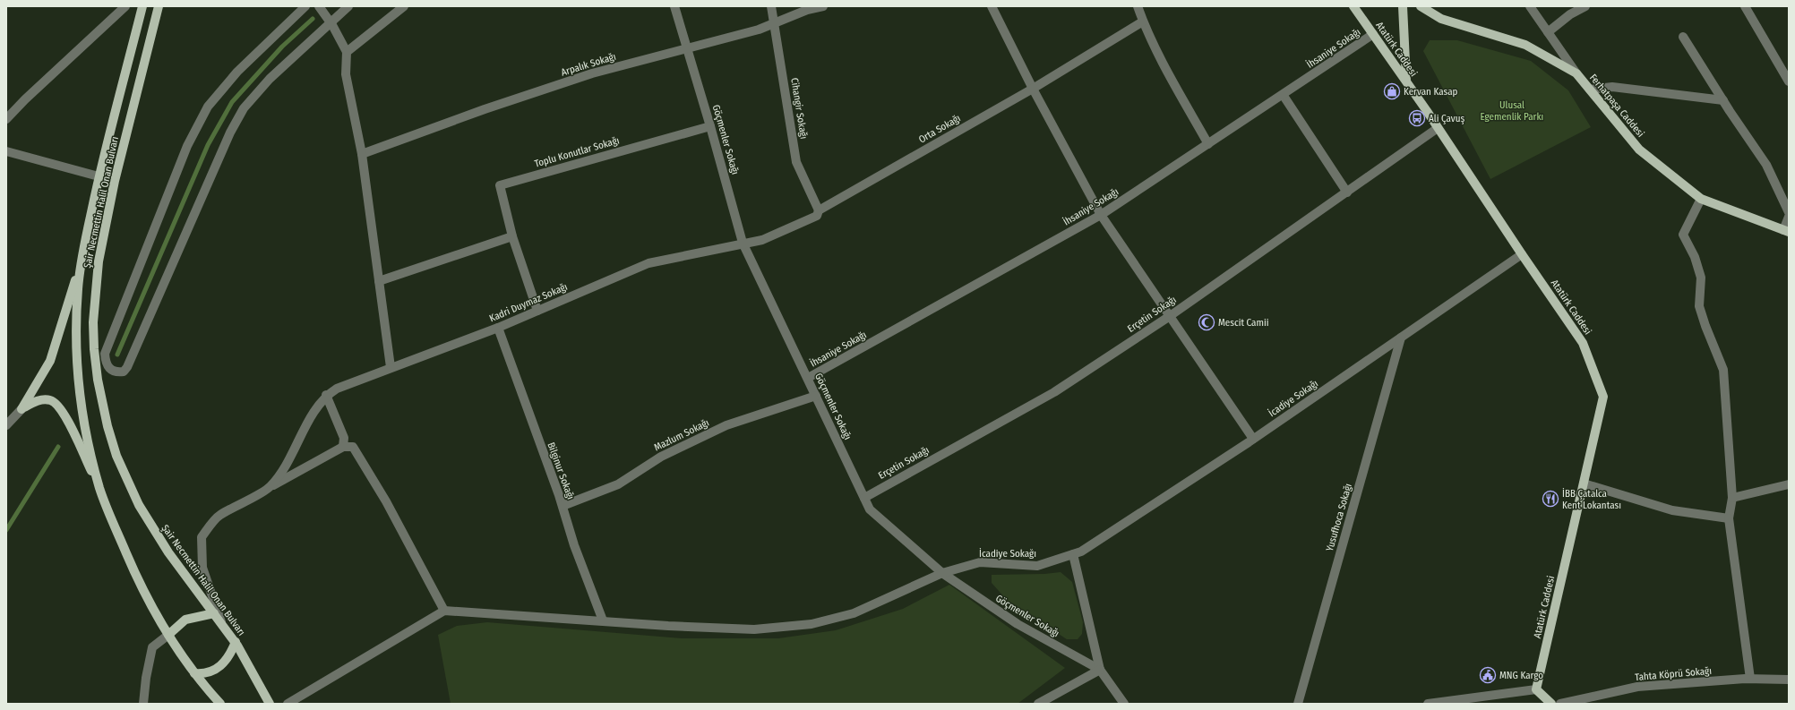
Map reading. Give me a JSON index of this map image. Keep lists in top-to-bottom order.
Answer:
{
  "streets": {
    "main road": ["Atatürk Caddesi", "Ferhatpaşa Caddesi", "Şair Necmettin Halil Onan Bulvarı"],
    "street": [
      "İhsaniye Sokağı",
      "Arpalık Sokağı",
      "Cihangir Sokağı",
      "Orta Sokağı",
      "Göçmenler Sokağı",
      "Toplu Konutlar Sokağı",
      "Kadri Duymaz Sokağı",
      "Erçetin Sokağı",
      "İcadiye Sokağı",
      "Mazlum Sokağı",
      "Bilginur Sokağı",
      "Yusufhoca Sokağı",
      "Tahta Köprü Sokağı"
    ]
  },
  "crossings": [
    ["İhsaniye Sokağı", "Atatürk Caddesi"],
    ["İhsaniye Sokağı", "Göçmenler Sokağı"],
    ["Atatürk Caddesi", "Erçetin Sokağı"],
    ["Atatürk Caddesi", "İcadiye Sokağı"],
    ["Arpalık Sokağı", "Cihangir Sokağı"],
    ["Arpalık Sokağı", "Göçmenler Sokağı"],
    ["Cihangir Sokağı", "Orta Sokağı"],
    ["Orta Sokağı", "Göçmenler Sokağı"],
    ["Orta Sokağı", "Kadri Duymaz Sokağı"],
    ["Göçmenler Sokağı", "Toplu Konutlar Sokağı"],
    ["Göçmenler Sokağı", "Kadri Duymaz Sokağı"],
    ["Göçmenler Sokağı", "Erçetin Sokağı"],
    ["Göçmenler Sokağı", "İcadiye Sokağı"],
    ["Göçmenler Sokağı", "Mazlum Sokağı"],
    ["Toplu Konutlar Sokağı", "Kadri Duymaz Sokağı"],
    ["Şair Necmettin Halil Onan Bulvarı", "Kadri Duymaz Sokağı"],
    ["Kadri Duymaz Sokağı", "Bilginur Sokağı"],
    ["İcadiye Sokağı", "Bilginur Sokağı"],
    ["İcadiye Sokağı", "Yusufhoca Sokağı"],
    ["Mazlum Sokağı", "Bilginur Sokağı"]
  ],
  "parks": ["Ulusal Egemenlik Parkı"],
  "places": {
    "shop": ["Kervan Kasap"],
    "bus stop": ["Ali Çavuş"],
    "mosque": ["Mescit Camii"],
    "restaurant": ["İBB Çatalca Kent Lokantası"],
    "public building": ["MNG Kargo"]
  }
}
